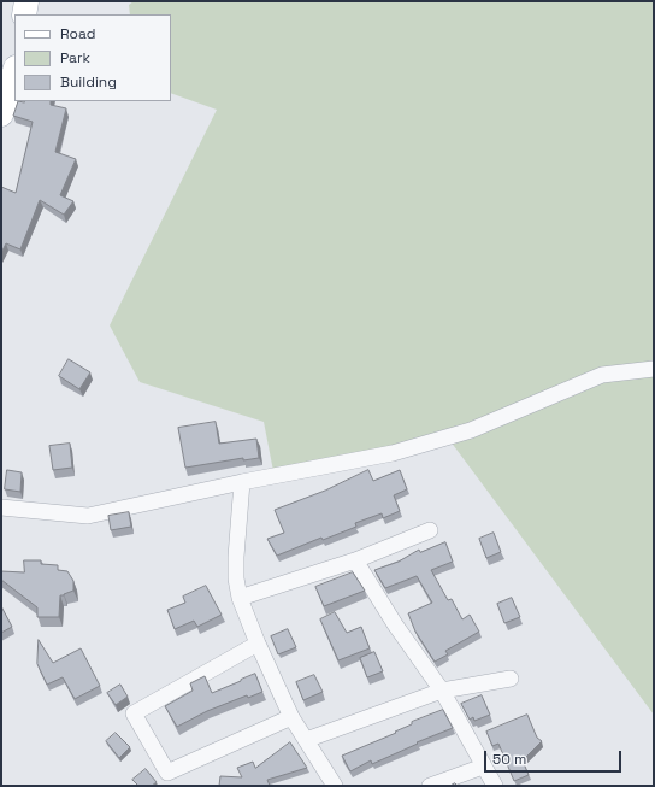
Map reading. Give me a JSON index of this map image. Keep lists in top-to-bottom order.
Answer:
{
  "legend": ["Road", "Park", "Building"],
  "scale_bar": "50 m"
}
